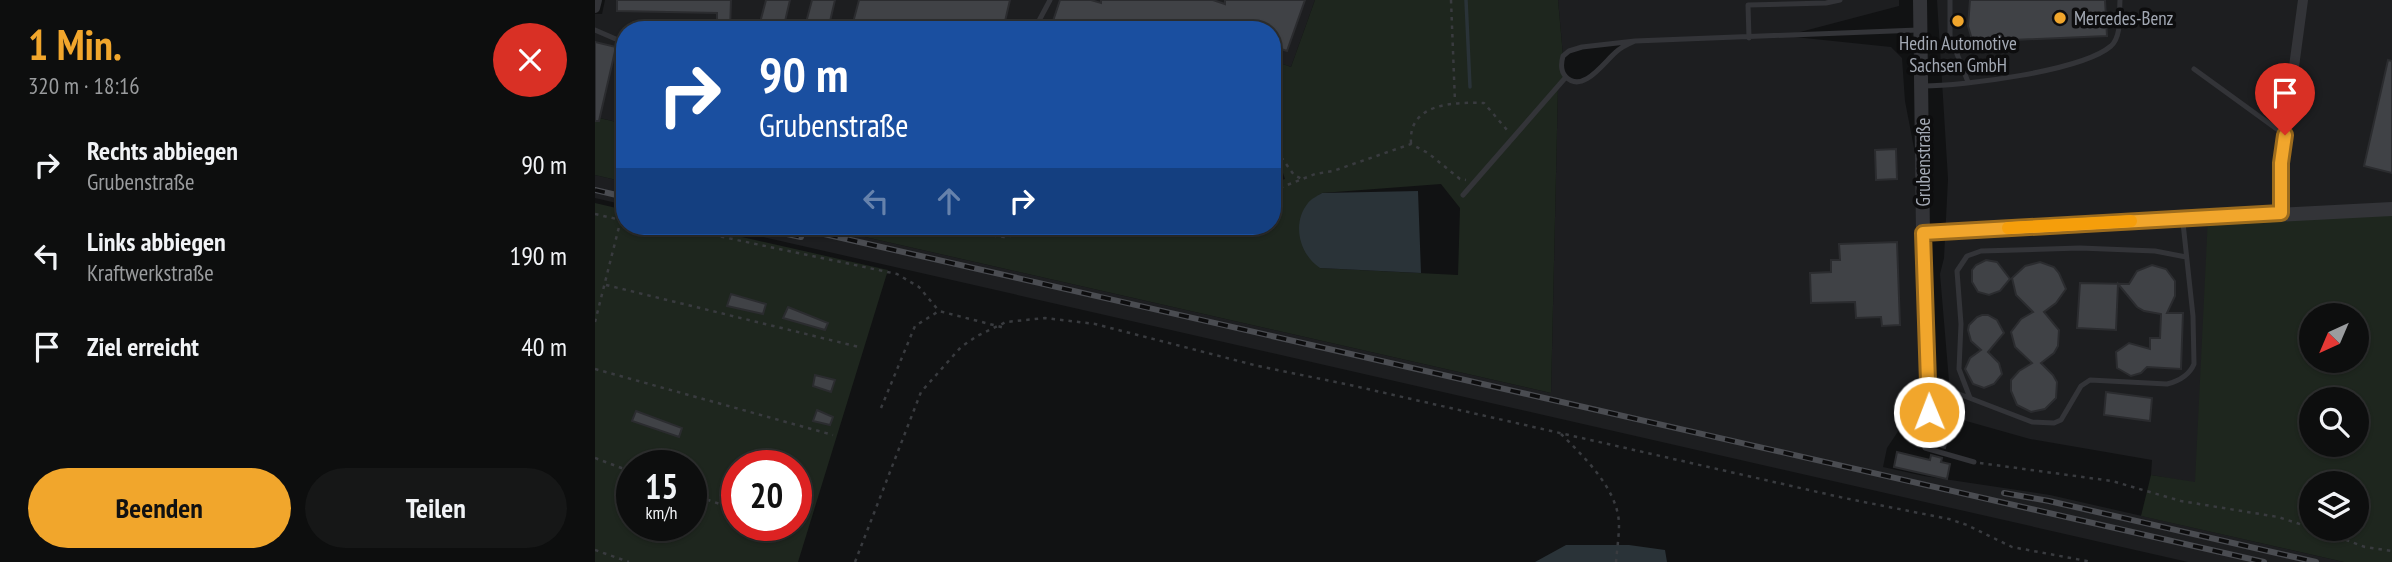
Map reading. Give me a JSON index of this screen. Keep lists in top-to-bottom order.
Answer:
{
  "streets": {
    "street": ["Grubenstraße"]
  },
  "places": ["Mercedes-Benz", "Hedin Automotive Sachsen GmbH"],
  "north": "bottom left",
  "page": {
    "heading": ["1 Min.", "320 m · 18:16"],
    "turn": ["90 m", "Grubenstraße"],
    "list": [
      {
        "name": "Rechts abbiegen",
        "note": "Grubenstraße",
        "value": "90 m"
      },
      {
        "name": "Links abbiegen",
        "note": "Kraftwerkstraße",
        "value": "190 m"
      },
      {
        "name": "Ziel erreicht",
        "value": "40 m"
      }
    ],
    "speed": "15 km/h",
    "limit": "20",
    "buttons": ["Beenden", "Teilen"]
  }
}
